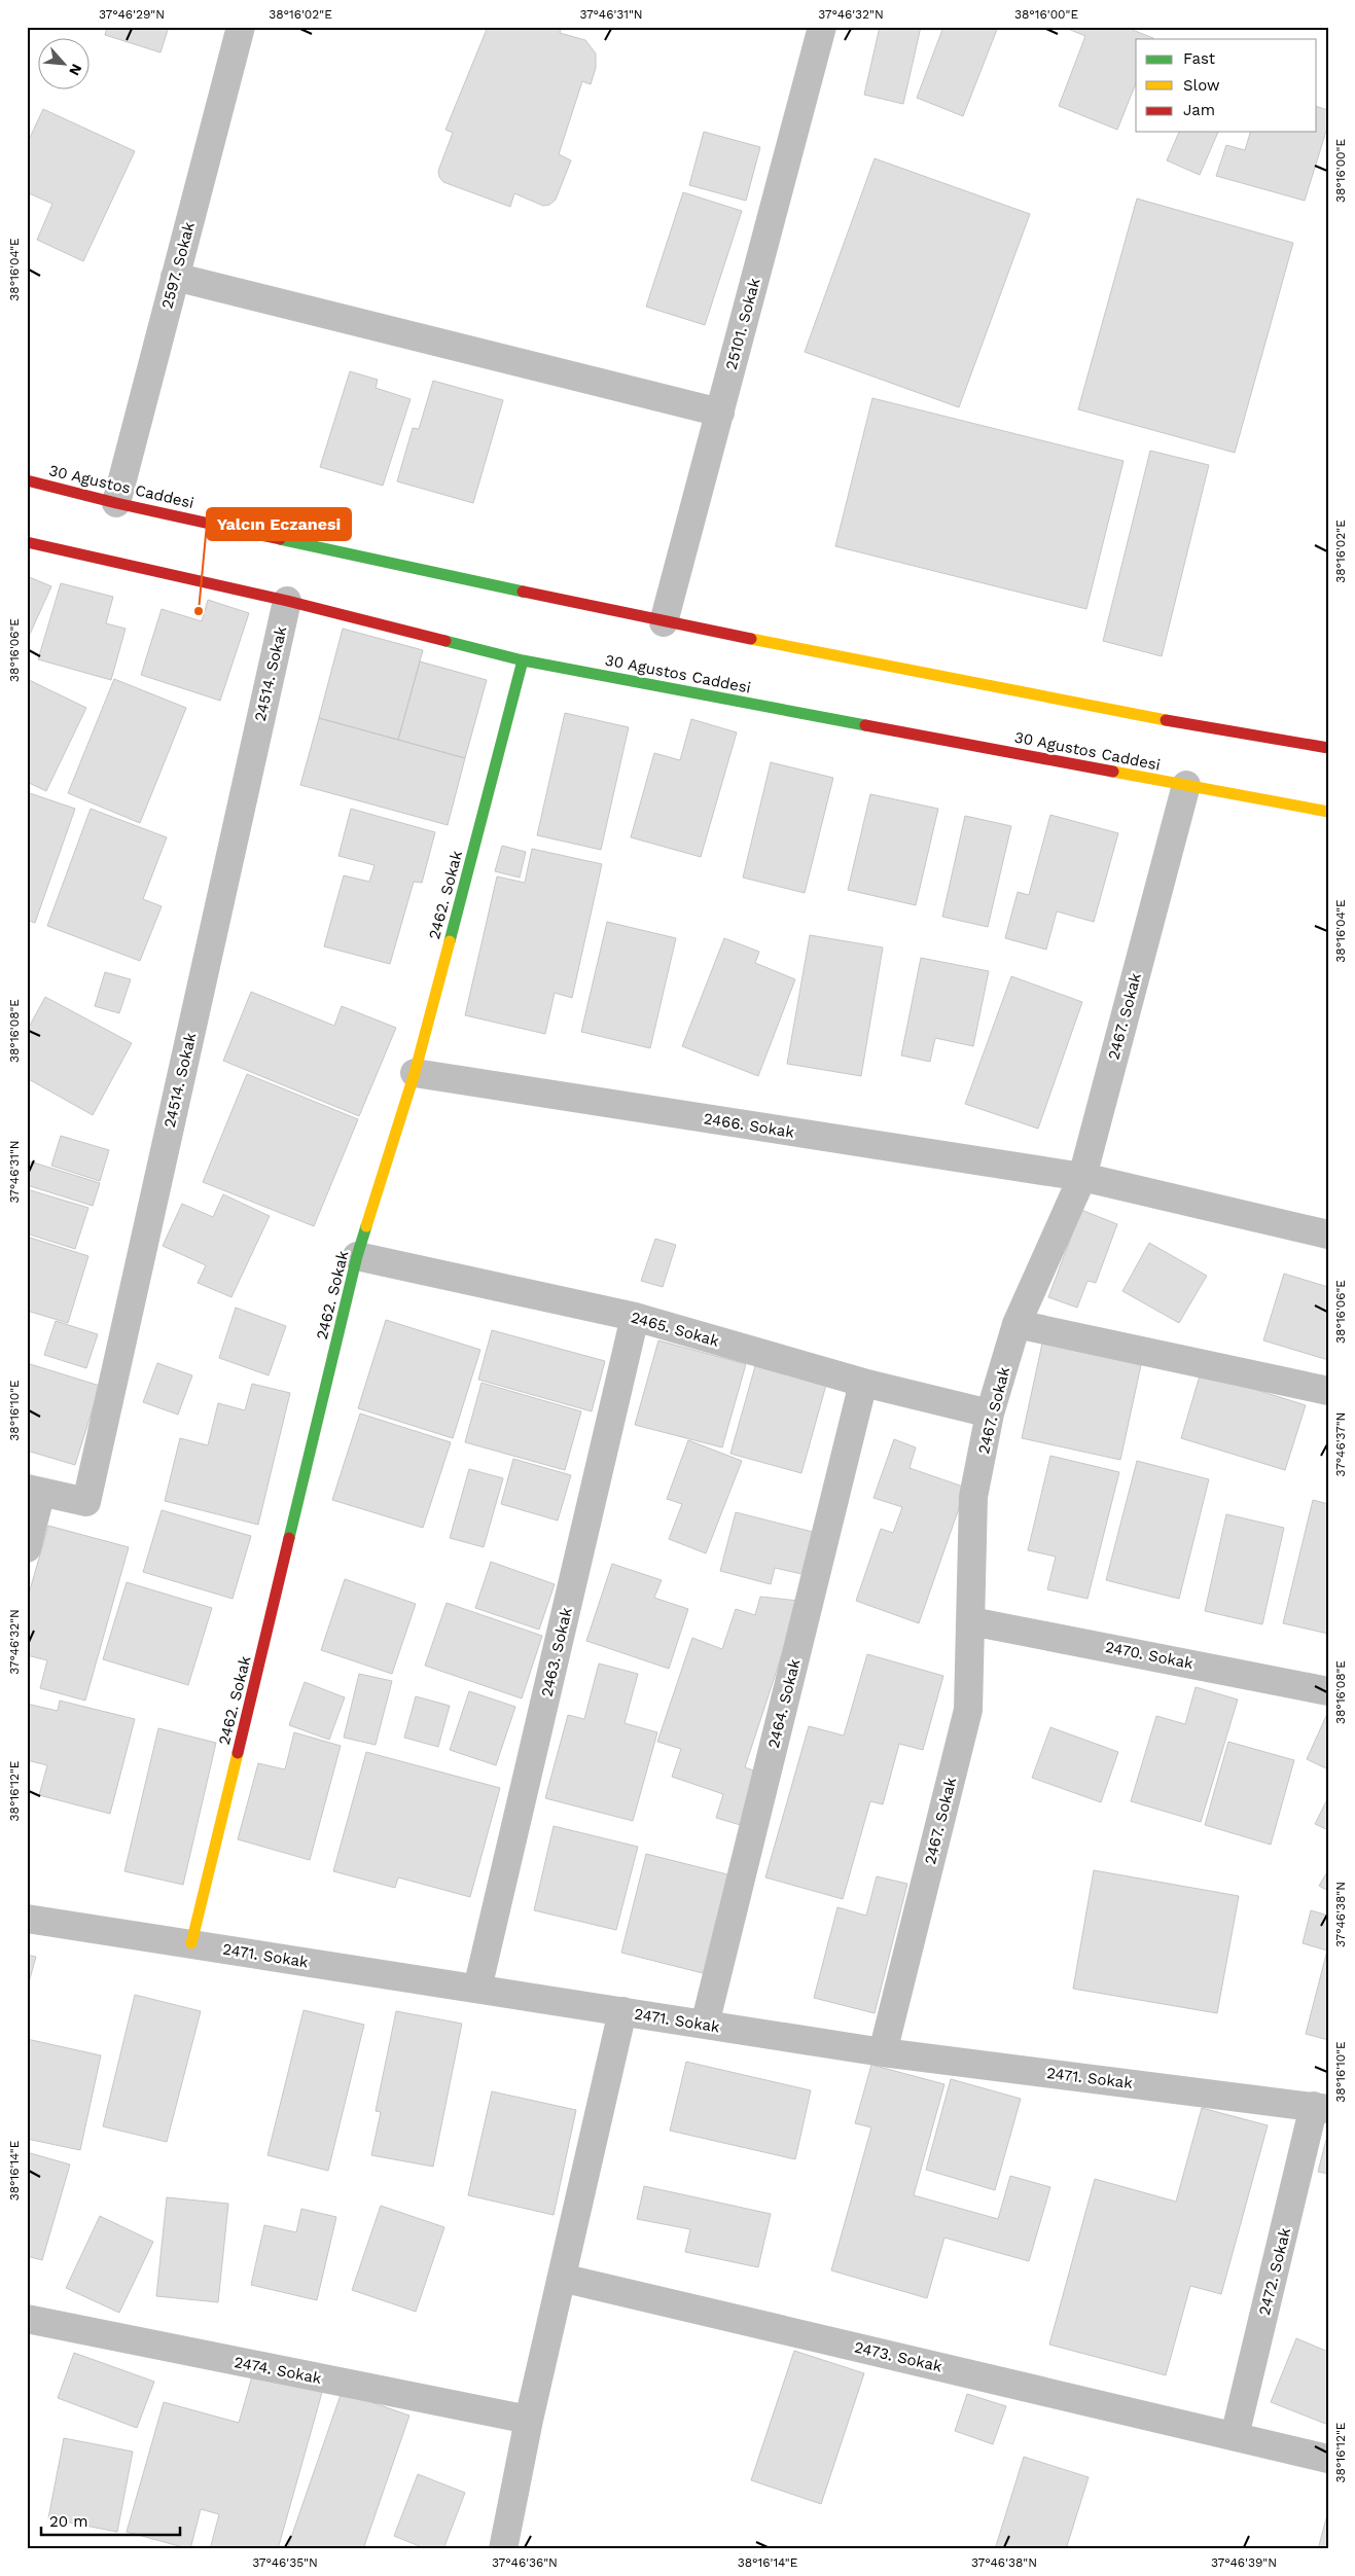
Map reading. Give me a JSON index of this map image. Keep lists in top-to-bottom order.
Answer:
{
  "streets": {
    "main road": ["30 Agustos Caddesi", "2462. Sokak"],
    "street": [
      "2597. Sokak",
      "25101. Sokak",
      "24514. Sokak",
      "2467. Sokak",
      "2466. Sokak",
      "2465. Sokak",
      "2463. Sokak",
      "2470. Sokak",
      "2464. Sokak",
      "2471. Sokak",
      "2472. Sokak",
      "2473. Sokak",
      "2474. Sokak"
    ]
  },
  "crossings": [
    ["2597. Sokak", "30 Agustos Caddesi"],
    ["25101. Sokak", "30 Agustos Caddesi"],
    ["30 Agustos Caddesi", "24514. Sokak"],
    ["30 Agustos Caddesi", "2462. Sokak"],
    ["30 Agustos Caddesi", "2467. Sokak"],
    ["2462. Sokak", "2466. Sokak"],
    ["2462. Sokak", "2465. Sokak"],
    ["2462. Sokak", "2471. Sokak"],
    ["2467. Sokak", "2466. Sokak"],
    ["2467. Sokak", "2465. Sokak"],
    ["2467. Sokak", "2470. Sokak"],
    ["2467. Sokak", "2471. Sokak"],
    ["2465. Sokak", "2463. Sokak"],
    ["2465. Sokak", "2464. Sokak"],
    ["2463. Sokak", "2471. Sokak"],
    ["2464. Sokak", "2471. Sokak"],
    ["2471. Sokak", "2472. Sokak"],
    ["2472. Sokak", "2473. Sokak"]
  ],
  "places": ["Yalcın Eczanesi"],
  "legend": ["Fast", "Slow", "Jam"],
  "scale_bar": "20 m",
  "north": "bottom right",
  "coordinates": [
    "37°46'29\"N",
    "38°16'02\"E",
    "37°46'31\"N",
    "37°46'32\"N",
    "38°16'00\"E",
    "38°16'04\"E",
    "38°16'06\"E",
    "38°16'08\"E",
    "38°16'10\"E",
    "37°46'37\"N",
    "38°16'12\"E",
    "37°46'38\"N",
    "38°16'14\"E",
    "37°46'35\"N",
    "37°46'36\"N",
    "37°46'39\"N"
  ]
}
